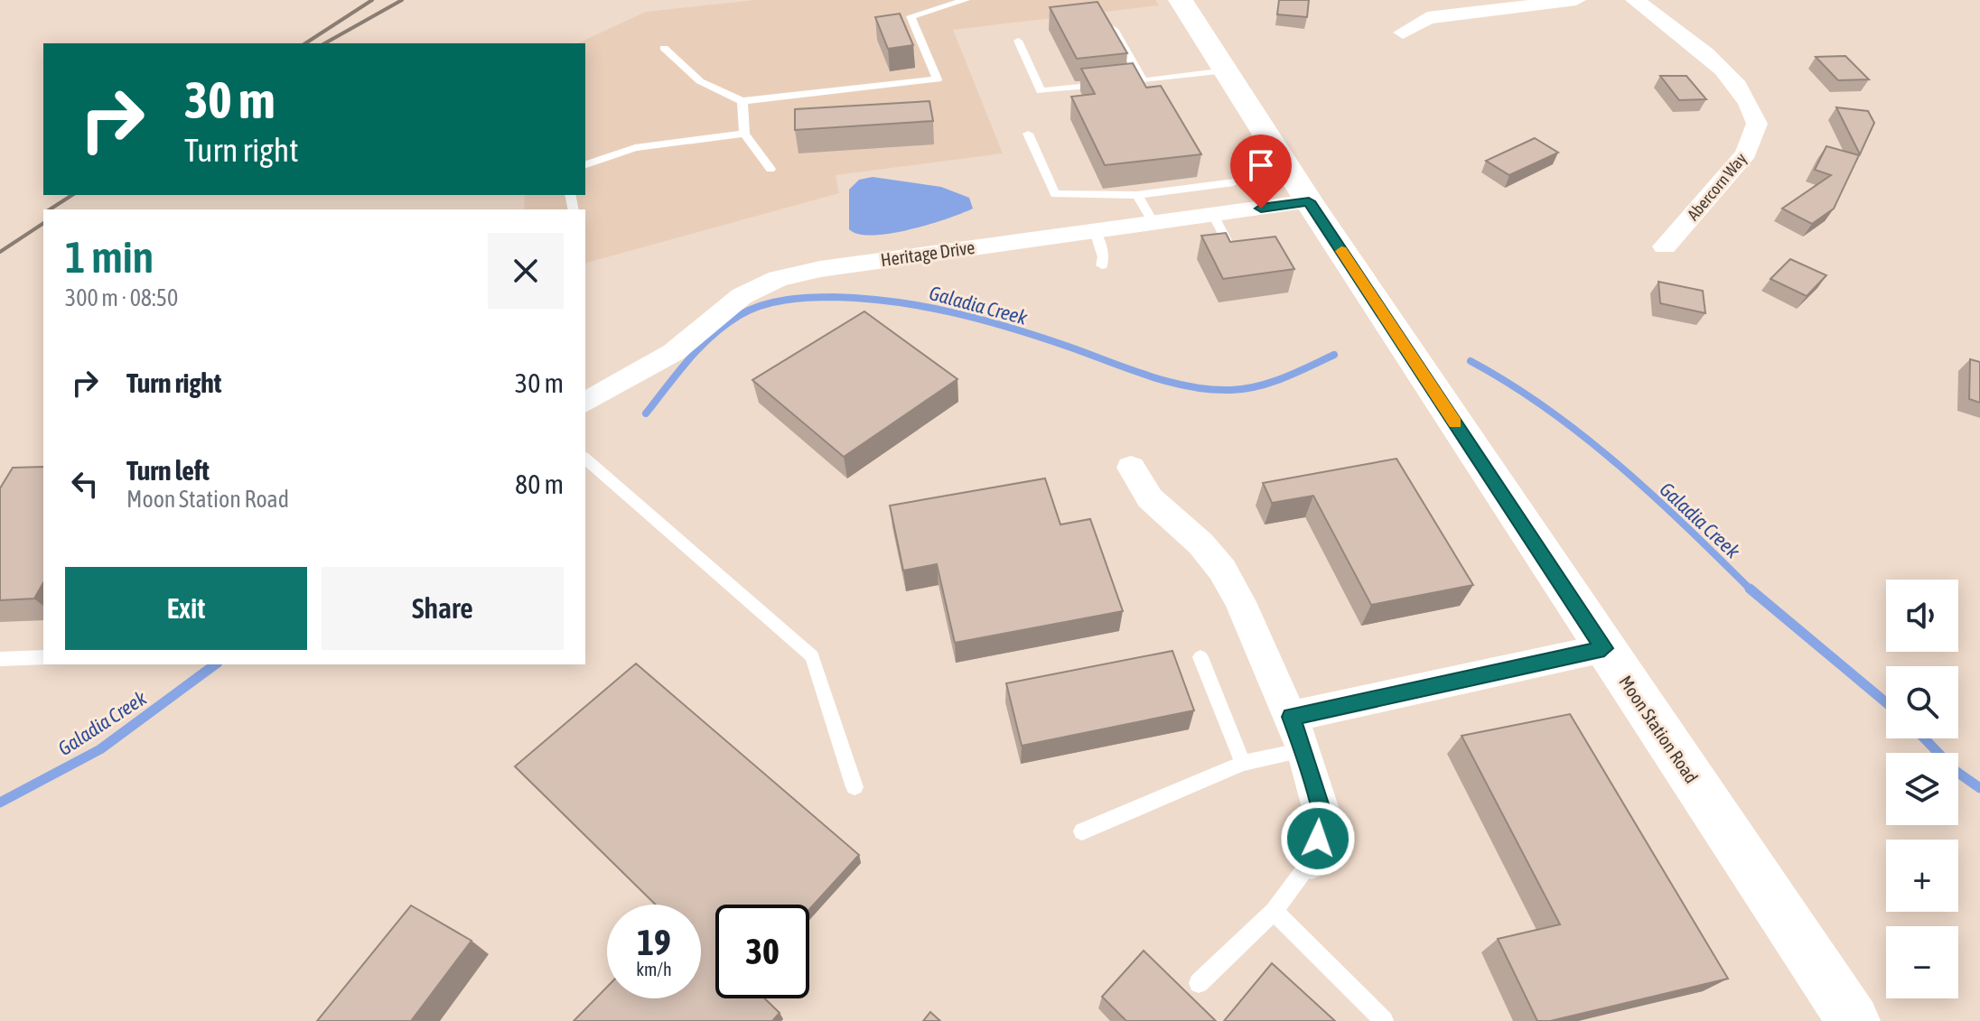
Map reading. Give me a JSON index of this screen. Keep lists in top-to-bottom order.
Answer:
{
  "streets": {
    "street": ["Abercorn Way", "Heritage Drive", "Moon Station Road"]
  },
  "crossings": [
    ["Heritage Drive", "Moon Station Road"]
  ],
  "water": ["Galadia Creek"],
  "page": {
    "turn": ["30 m", "Turn right"],
    "heading": ["1 min", "300 m · 08:50"],
    "list": [
      {
        "name": "Turn right",
        "value": "30 m"
      },
      {
        "name": "Turn left",
        "note": "Moon Station Road",
        "value": "80 m"
      }
    ],
    "buttons": ["Exit", "Share"],
    "map_buttons": ["+", "−"],
    "speed": "19 km/h",
    "limit": "30"
  }
}
